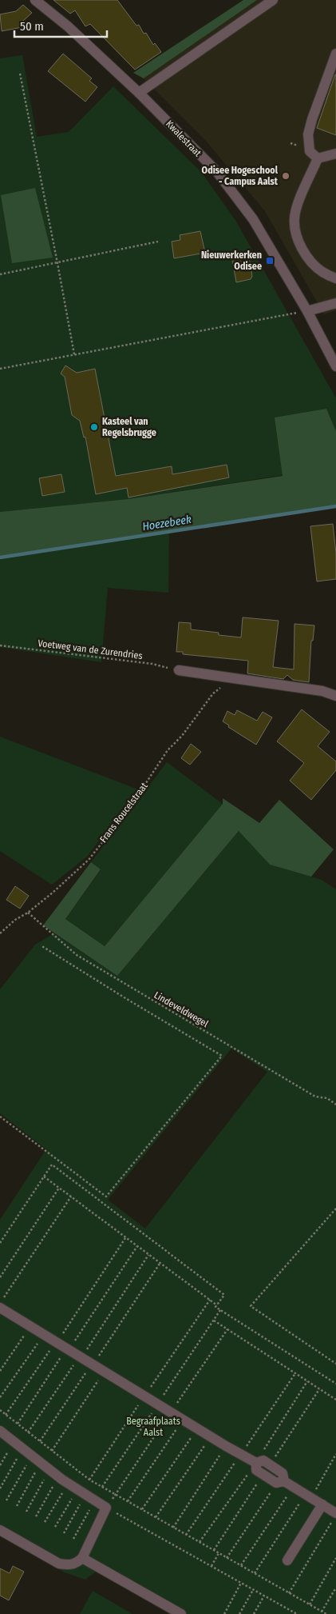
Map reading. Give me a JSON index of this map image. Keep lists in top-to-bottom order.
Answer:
{
  "streets": {
    "street": ["Kwalestraat"],
    "path": ["Voetweg van de Zurendries", "Frans Roucelstraat", "Lindeveldwegel"]
  },
  "crossings": [
    ["Frans Roucelstraat", "Lindeveldwegel"]
  ],
  "water": ["Hoezebeek"],
  "parks": ["Begraafplaats Aalst"],
  "places": {
    "other": ["Odisee Hogeschool - Campus Aalst", "Kasteel van Regelsbrugge"],
    "transit": ["Nieuwerkerken Odisee"]
  },
  "scale_bar": "50 m"
}
